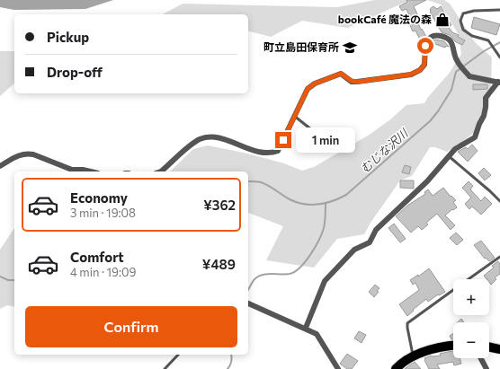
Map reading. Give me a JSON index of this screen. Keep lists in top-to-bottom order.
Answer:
{
  "water": ["むじな沢川"],
  "places": {
    "shop": ["bookCafé 魔法の森"],
    "school or university": ["町立島田保育所"]
  },
  "page": {
    "banner": ["Pickup", "Drop-off"],
    "bubble": "1 min",
    "list": [
      {
        "name": "Economy",
        "note": "3 min · 19:08",
        "value": "¥362"
      },
      {
        "name": "Comfort",
        "note": "4 min · 19:09",
        "value": "¥489"
      }
    ],
    "map_buttons": ["+", "−"],
    "buttons": "Confirm"
  }
}
